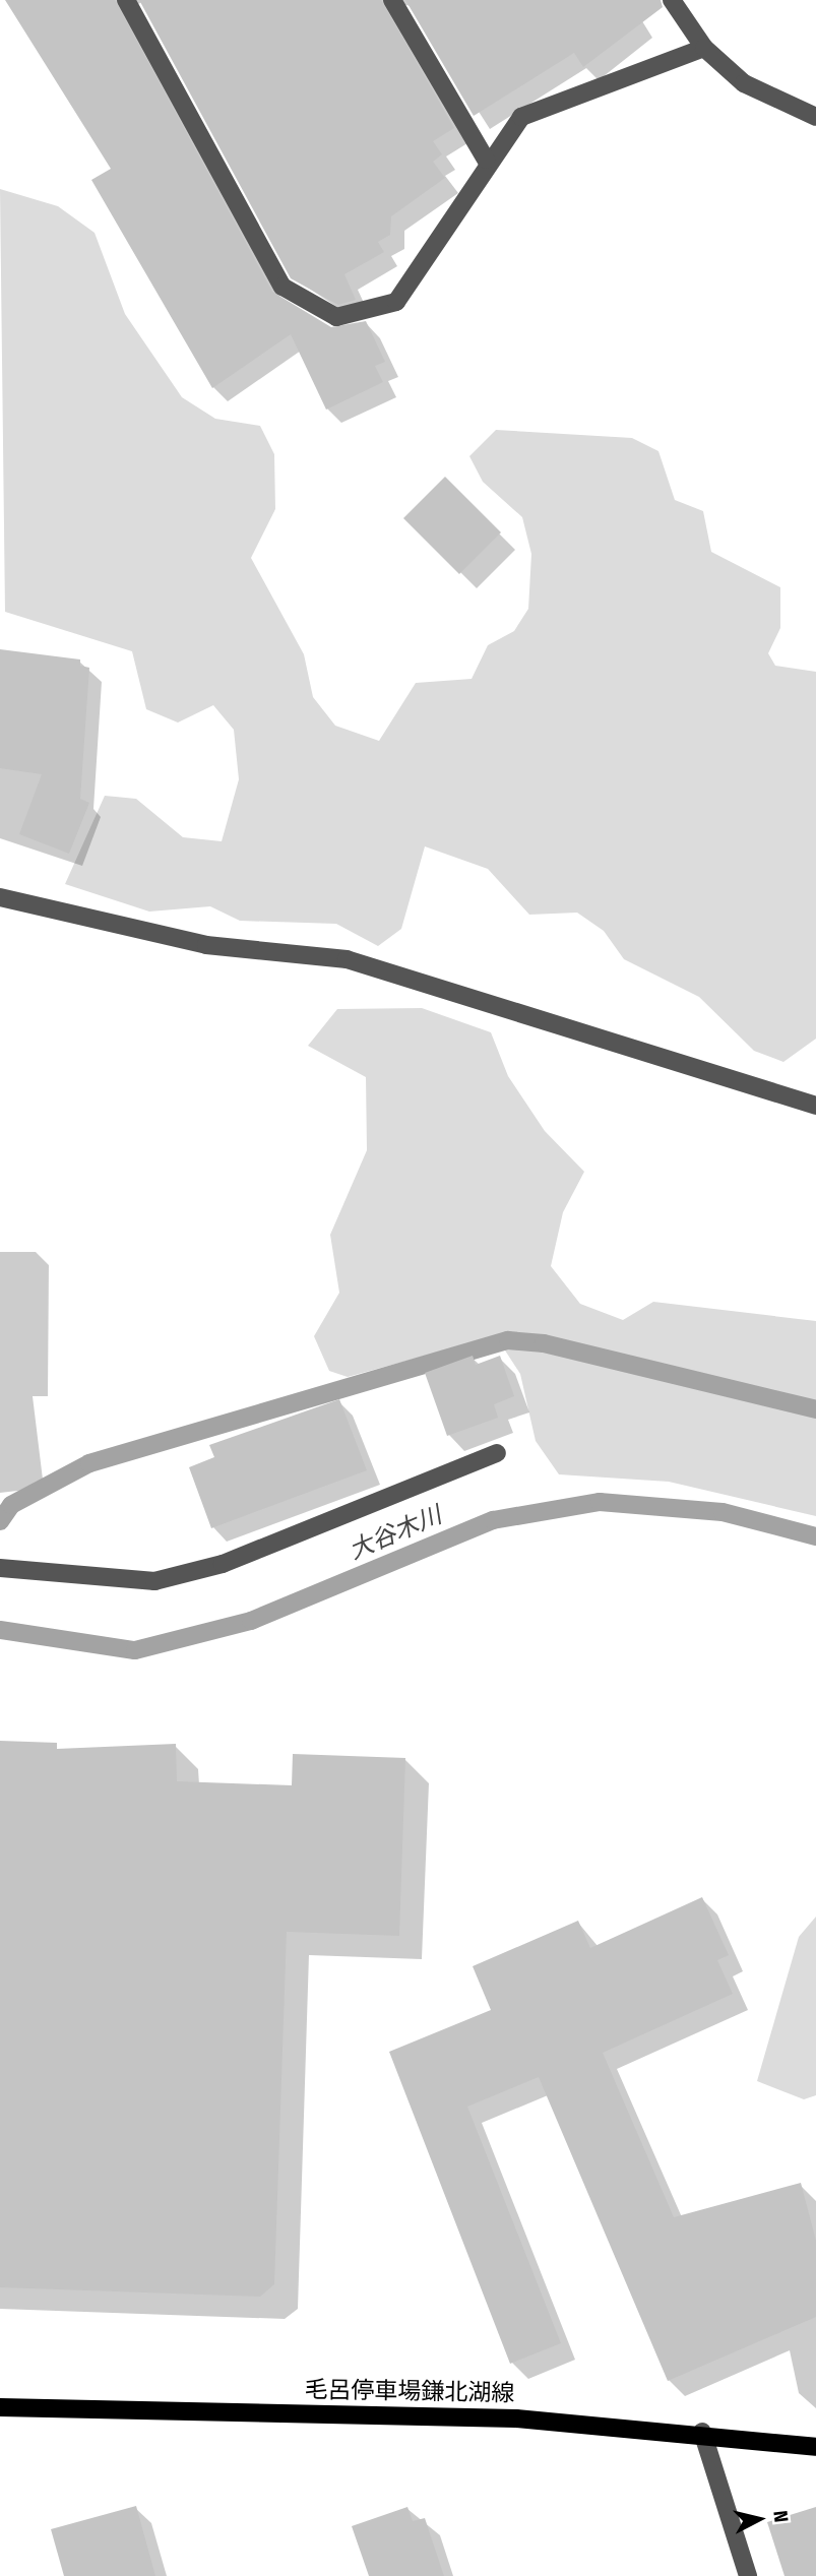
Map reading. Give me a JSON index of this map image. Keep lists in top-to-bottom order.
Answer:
{
  "streets": {
    "main road": ["毛呂停車場鎌北湖線"]
  },
  "water": ["大谷木川"],
  "north": "right"
}
